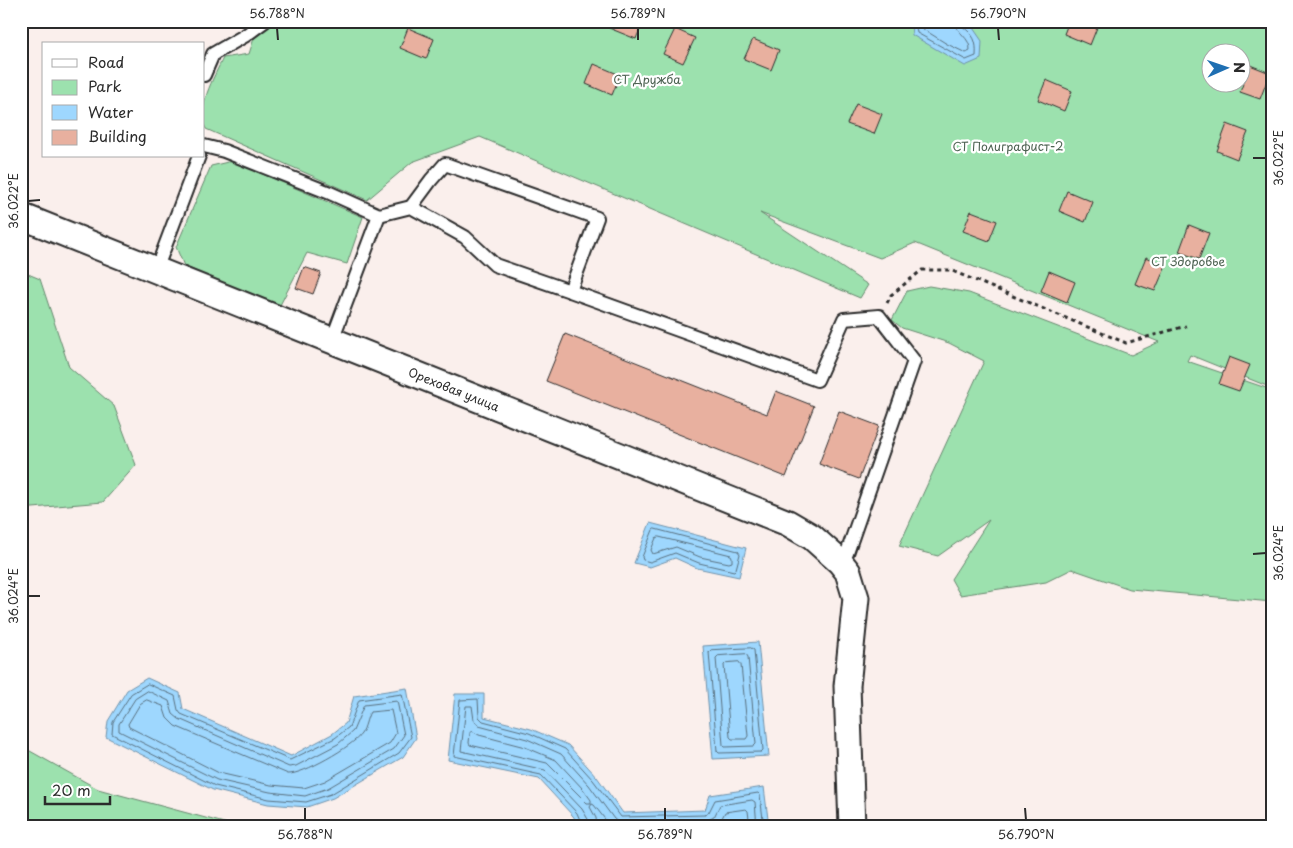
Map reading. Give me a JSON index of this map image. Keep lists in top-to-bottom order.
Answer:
{
  "streets": {
    "street": ["Ореховая улица"]
  },
  "parks": ["СТ Дружба", "СТ Полиграфист-2", "СТ Здоровье"],
  "legend": [
    "Road",
    "Park",
    "Water",
    "Building"
  ],
  "scale_bar": "20 m",
  "north": "right",
  "coordinates": [
    "56.788°N",
    "56.789°N",
    "56.790°N",
    "36.022°E",
    "36.024°E"
  ]
}
